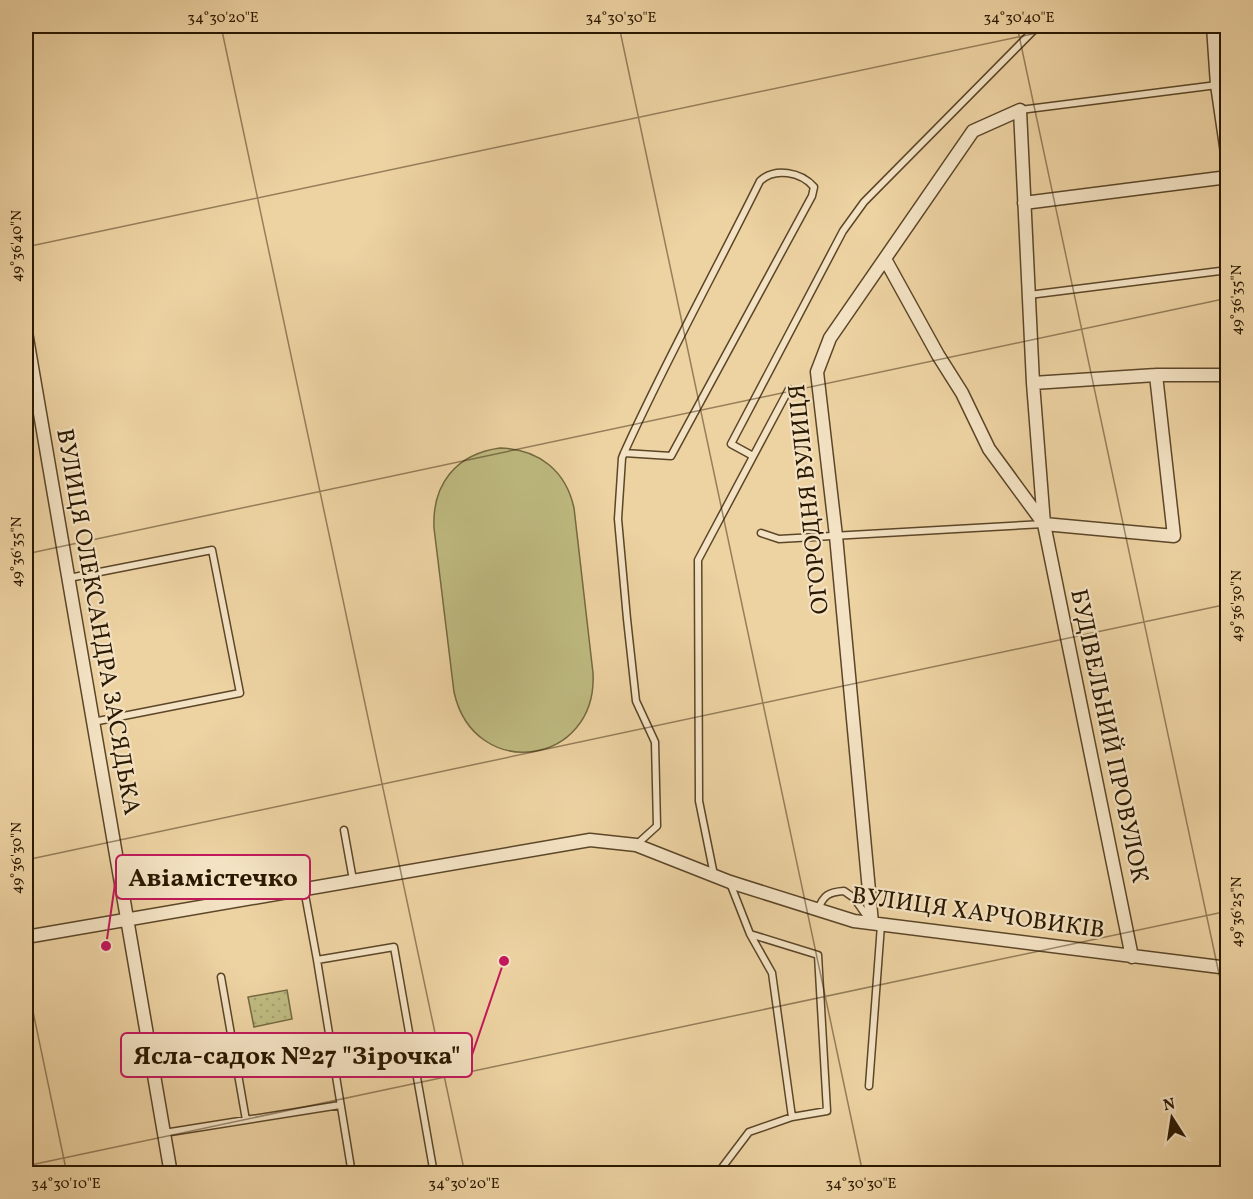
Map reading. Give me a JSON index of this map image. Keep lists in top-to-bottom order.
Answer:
{
  "streets": {
    "street": [
      "ОГОРОДНЯ ВУЛИЦЯ",
      "ВУЛИЦЯ ОЛЕКСАНДРА ЗАСЯДЬКА",
      "БУДІВЕЛЬНИЙ ПРОВУЛОК",
      "ВУЛИЦЯ ХАРЧОВИКІВ"
    ]
  },
  "crossings": [
    ["ОГОРОДНЯ ВУЛИЦЯ", "БУДІВЕЛЬНИЙ ПРОВУЛОК"],
    ["ОГОРОДНЯ ВУЛИЦЯ", "ВУЛИЦЯ ХАРЧОВИКІВ"],
    ["ВУЛИЦЯ ОЛЕКСАНДРА ЗАСЯДЬКА", "ВУЛИЦЯ ХАРЧОВИКІВ"],
    ["БУДІВЕЛЬНИЙ ПРОВУЛОК", "ВУЛИЦЯ ХАРЧОВИКІВ"]
  ],
  "places": ["Авіамістечко", "Ясла-садок №27 \"Зірочка\""],
  "north": "top",
  "coordinates": [
    "34°30'20\"E",
    "34°30'30\"E",
    "34°30'40\"E",
    "49°36'40\"N",
    "49°36'35\"N",
    "49°36'30\"N",
    "49°36'25\"N",
    "34°30'10\"E"
  ]
}
